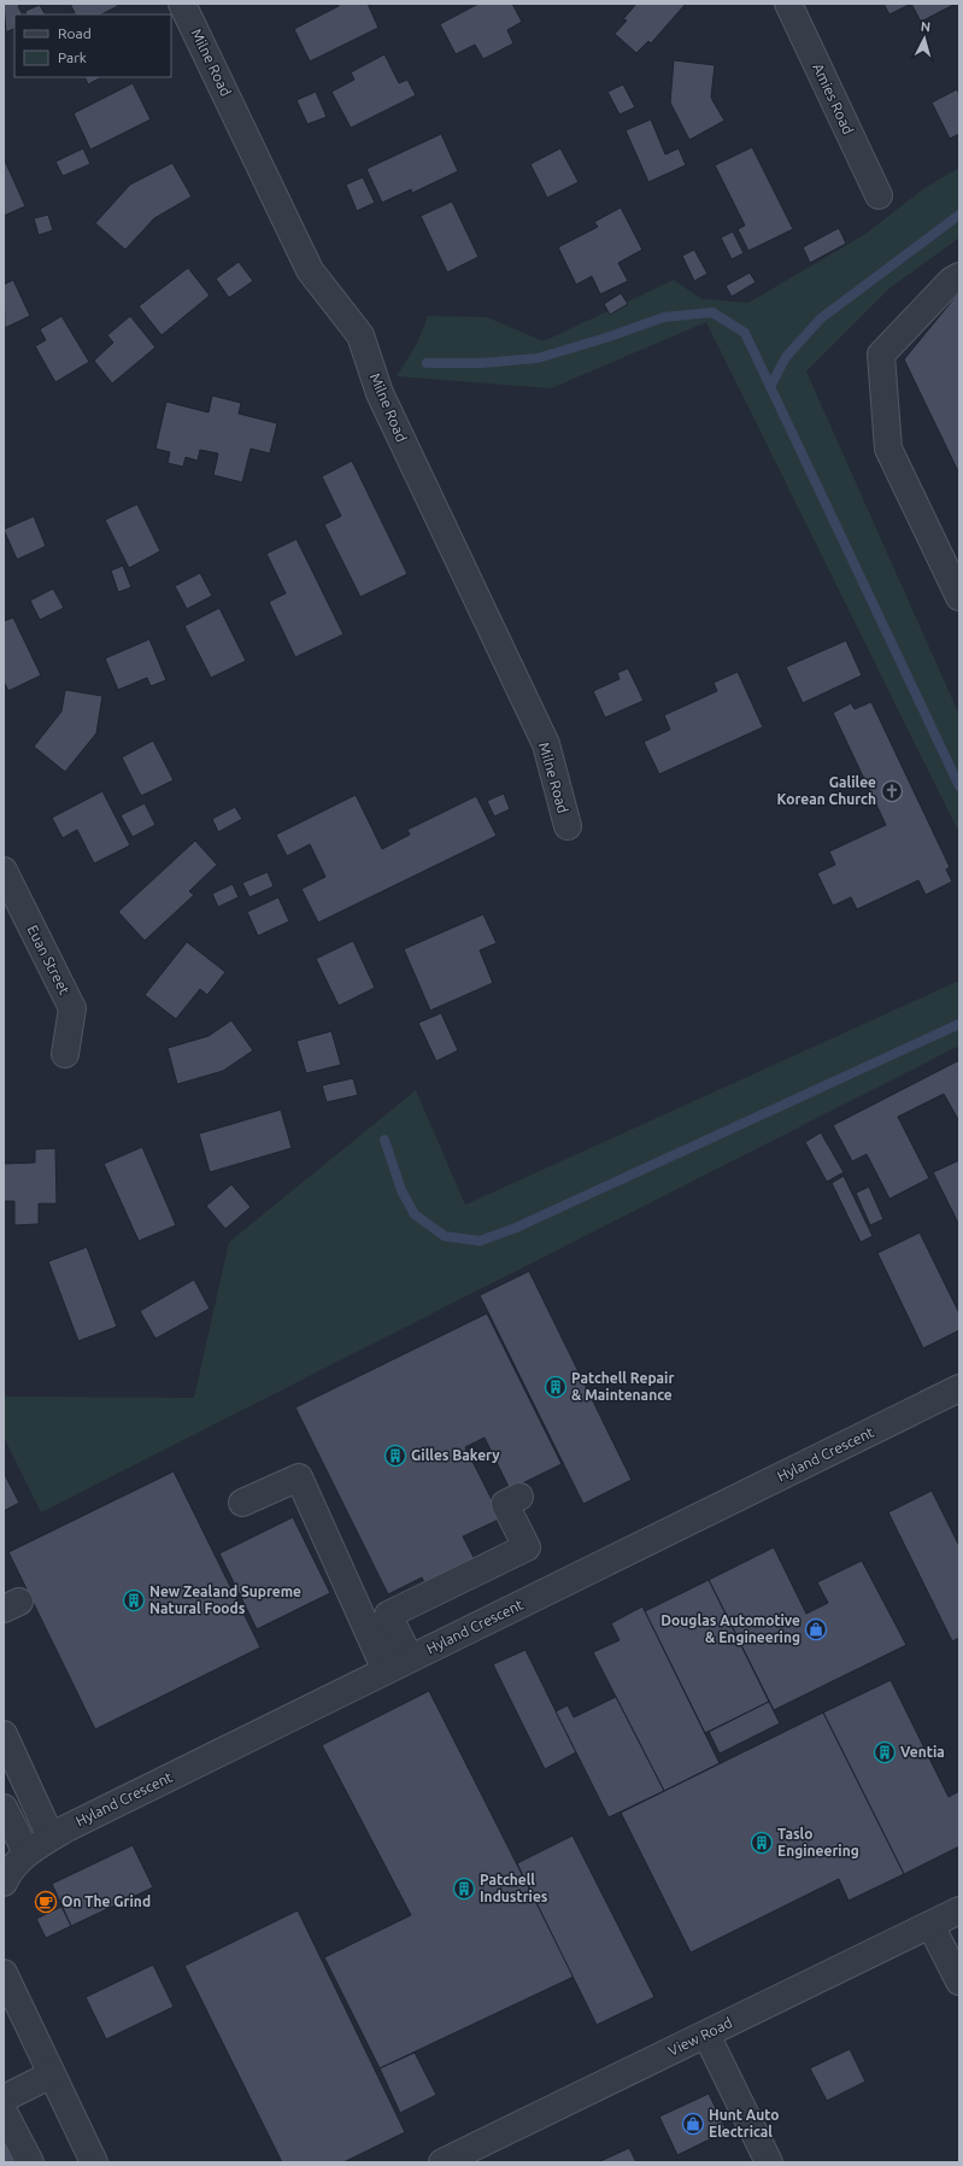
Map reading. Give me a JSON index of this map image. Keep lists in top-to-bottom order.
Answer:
{
  "streets": {
    "street": [
      "Milne Road",
      "Amies Road",
      "Euan Street",
      "Hyland Crescent",
      "View Road"
    ]
  },
  "places": {
    "church": ["Galilee Korean Church"],
    "building": [
      "Patchell Repair & Maintenance",
      "Gilles Bakery",
      "New Zealand Supreme Natural Foods",
      "Ventia",
      "Taslo Engineering",
      "Patchell Industries"
    ],
    "shop": ["Douglas Automotive & Engineering", "Hunt Auto Electrical"],
    "cafe": ["On The Grind"]
  },
  "legend": ["Road", "Park"],
  "north": "top"
}
